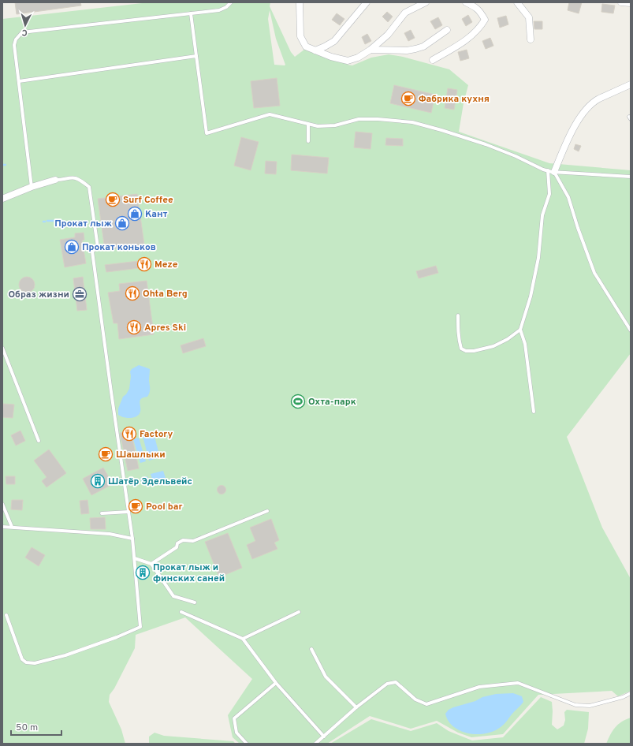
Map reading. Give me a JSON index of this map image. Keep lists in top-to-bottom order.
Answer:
{
  "places": {
    "cafe": [
      "Фабрика кухня",
      "Surf Coffee",
      "Шашлыки",
      "Pool bar"
    ],
    "shop": ["Кант", "Прокат лыж", "Прокат коньков"],
    "restaurant": [
      "Meze",
      "Ohta Berg",
      "Apres Ski",
      "Factory"
    ],
    "office": ["Образ жизни"],
    "sports": ["Охта-парк"],
    "building": ["Шатёр Эдельвейс", "Прокат лыж и финских саней"]
  },
  "scale_bar": "50 m",
  "north": "bottom"
}
